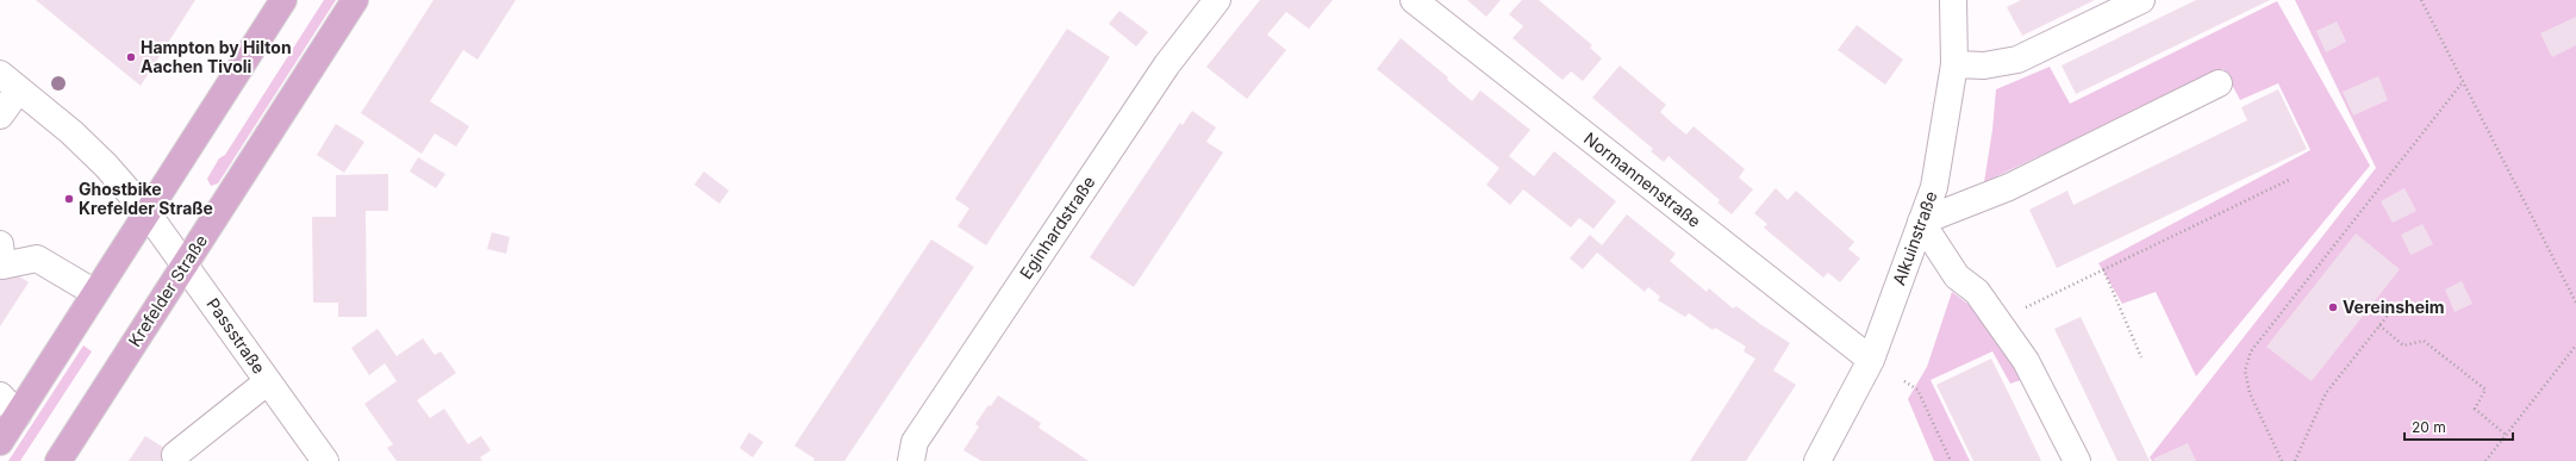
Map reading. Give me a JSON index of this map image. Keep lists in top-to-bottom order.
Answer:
{
  "streets": {
    "main road": ["Krefelder Straße"],
    "street": [
      "Normannenstraße",
      "Eginhardstraße",
      "Alkuinstraße",
      "Passstraße"
    ]
  },
  "crossings": [
    ["Normannenstraße", "Alkuinstraße"],
    ["Krefelder Straße", "Passstraße"]
  ],
  "places": ["Hampton by Hilton Aachen Tivoli", "Ghostbike Krefelder Straße", "Vereinsheim"],
  "scale_bar": "20 m"
}
